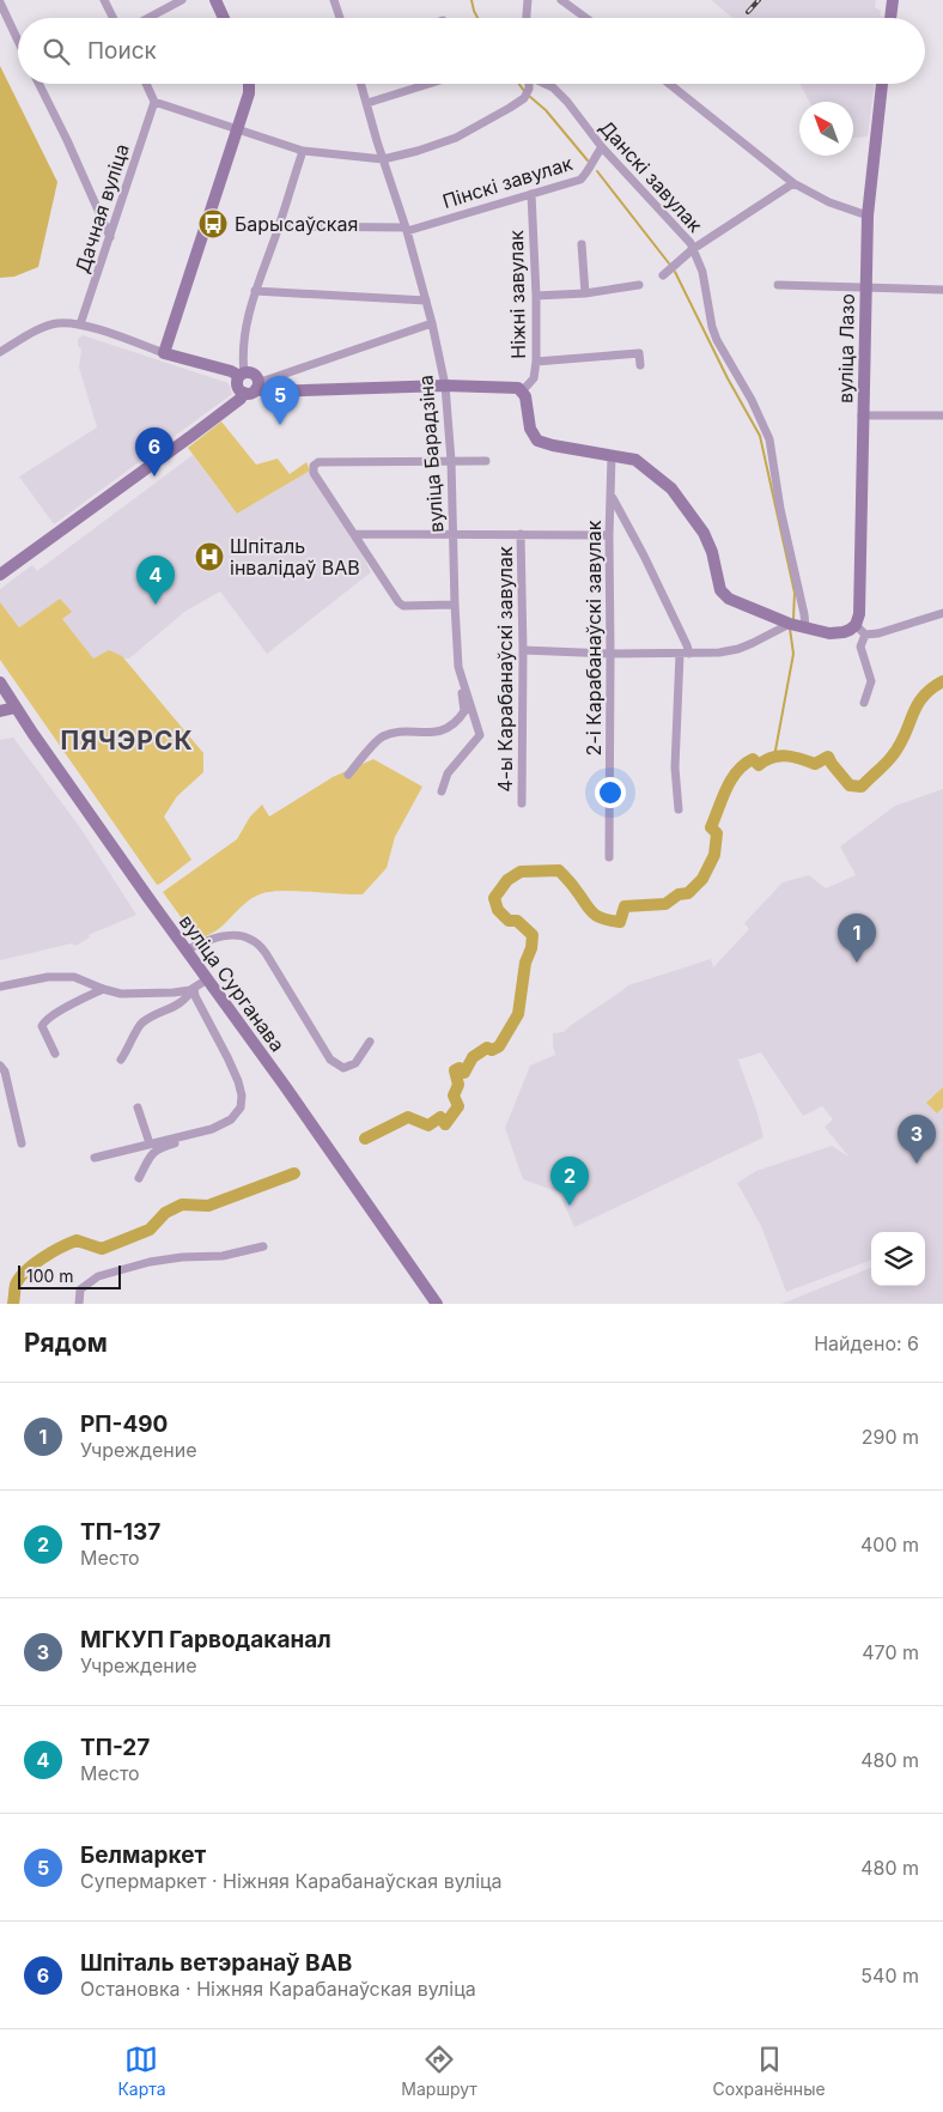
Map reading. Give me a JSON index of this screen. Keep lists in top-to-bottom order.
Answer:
{
  "streets": {
    "main road": ["вуліца Лазо", "вуліца Сурганава"],
    "street": [
      "Данскі завулак",
      "Пінскі завулак",
      "Дачная вуліца",
      "Ніжні завулак",
      "вуліца Барадзіна",
      "2-і Карабанаўскі завулак",
      "4-ы Карабанаўскі завулак"
    ]
  },
  "crossings": [
    ["Данскі завулак", "Пінскі завулак"],
    ["Пінскі завулак", "Ніжні завулак"],
    ["Пінскі завулак", "вуліца Барадзіна"],
    ["вуліца Барадзіна", "4-ы Карабанаўскі завулак"],
    ["2-і Карабанаўскі завулак", "4-ы Карабанаўскі завулак"]
  ],
  "districts": ["ПЯЧЭРСК"],
  "places": {
    "bus stop": ["Барысаўская"],
    "hospital": ["Шпіталь інвалідаў ВАВ"]
  },
  "scale_bar": "100 m",
  "north": "top left",
  "page": {
    "search": "Поиск",
    "pins": [
      "5",
      "6",
      "4",
      "1",
      "3",
      "2"
    ],
    "scale": "100 m",
    "heading": ["Рядом", "Найдено: 6"],
    "list": [
      {
        "mark": "1",
        "name": "РП-490",
        "note": "Учреждение",
        "value": "290 m"
      },
      {
        "mark": "2",
        "name": "ТП-137",
        "note": "Место",
        "value": "400 m"
      },
      {
        "mark": "3",
        "name": "МГКУП Гарводаканал",
        "note": "Учреждение",
        "value": "470 m"
      },
      {
        "mark": "4",
        "name": "ТП-27",
        "note": "Место",
        "value": "480 m"
      },
      {
        "mark": "5",
        "name": "Белмаркет",
        "note": "Супермаркет · Ніжняя Карабанаўская вуліца",
        "value": "480 m"
      },
      {
        "mark": "6",
        "name": "Шпіталь ветэранаў ВАВ",
        "note": "Остановка · Ніжняя Карабанаўская вуліца",
        "value": "540 m"
      }
    ],
    "nav": ["Карта", "Маршрут", "Сохранённые"]
  }
}
